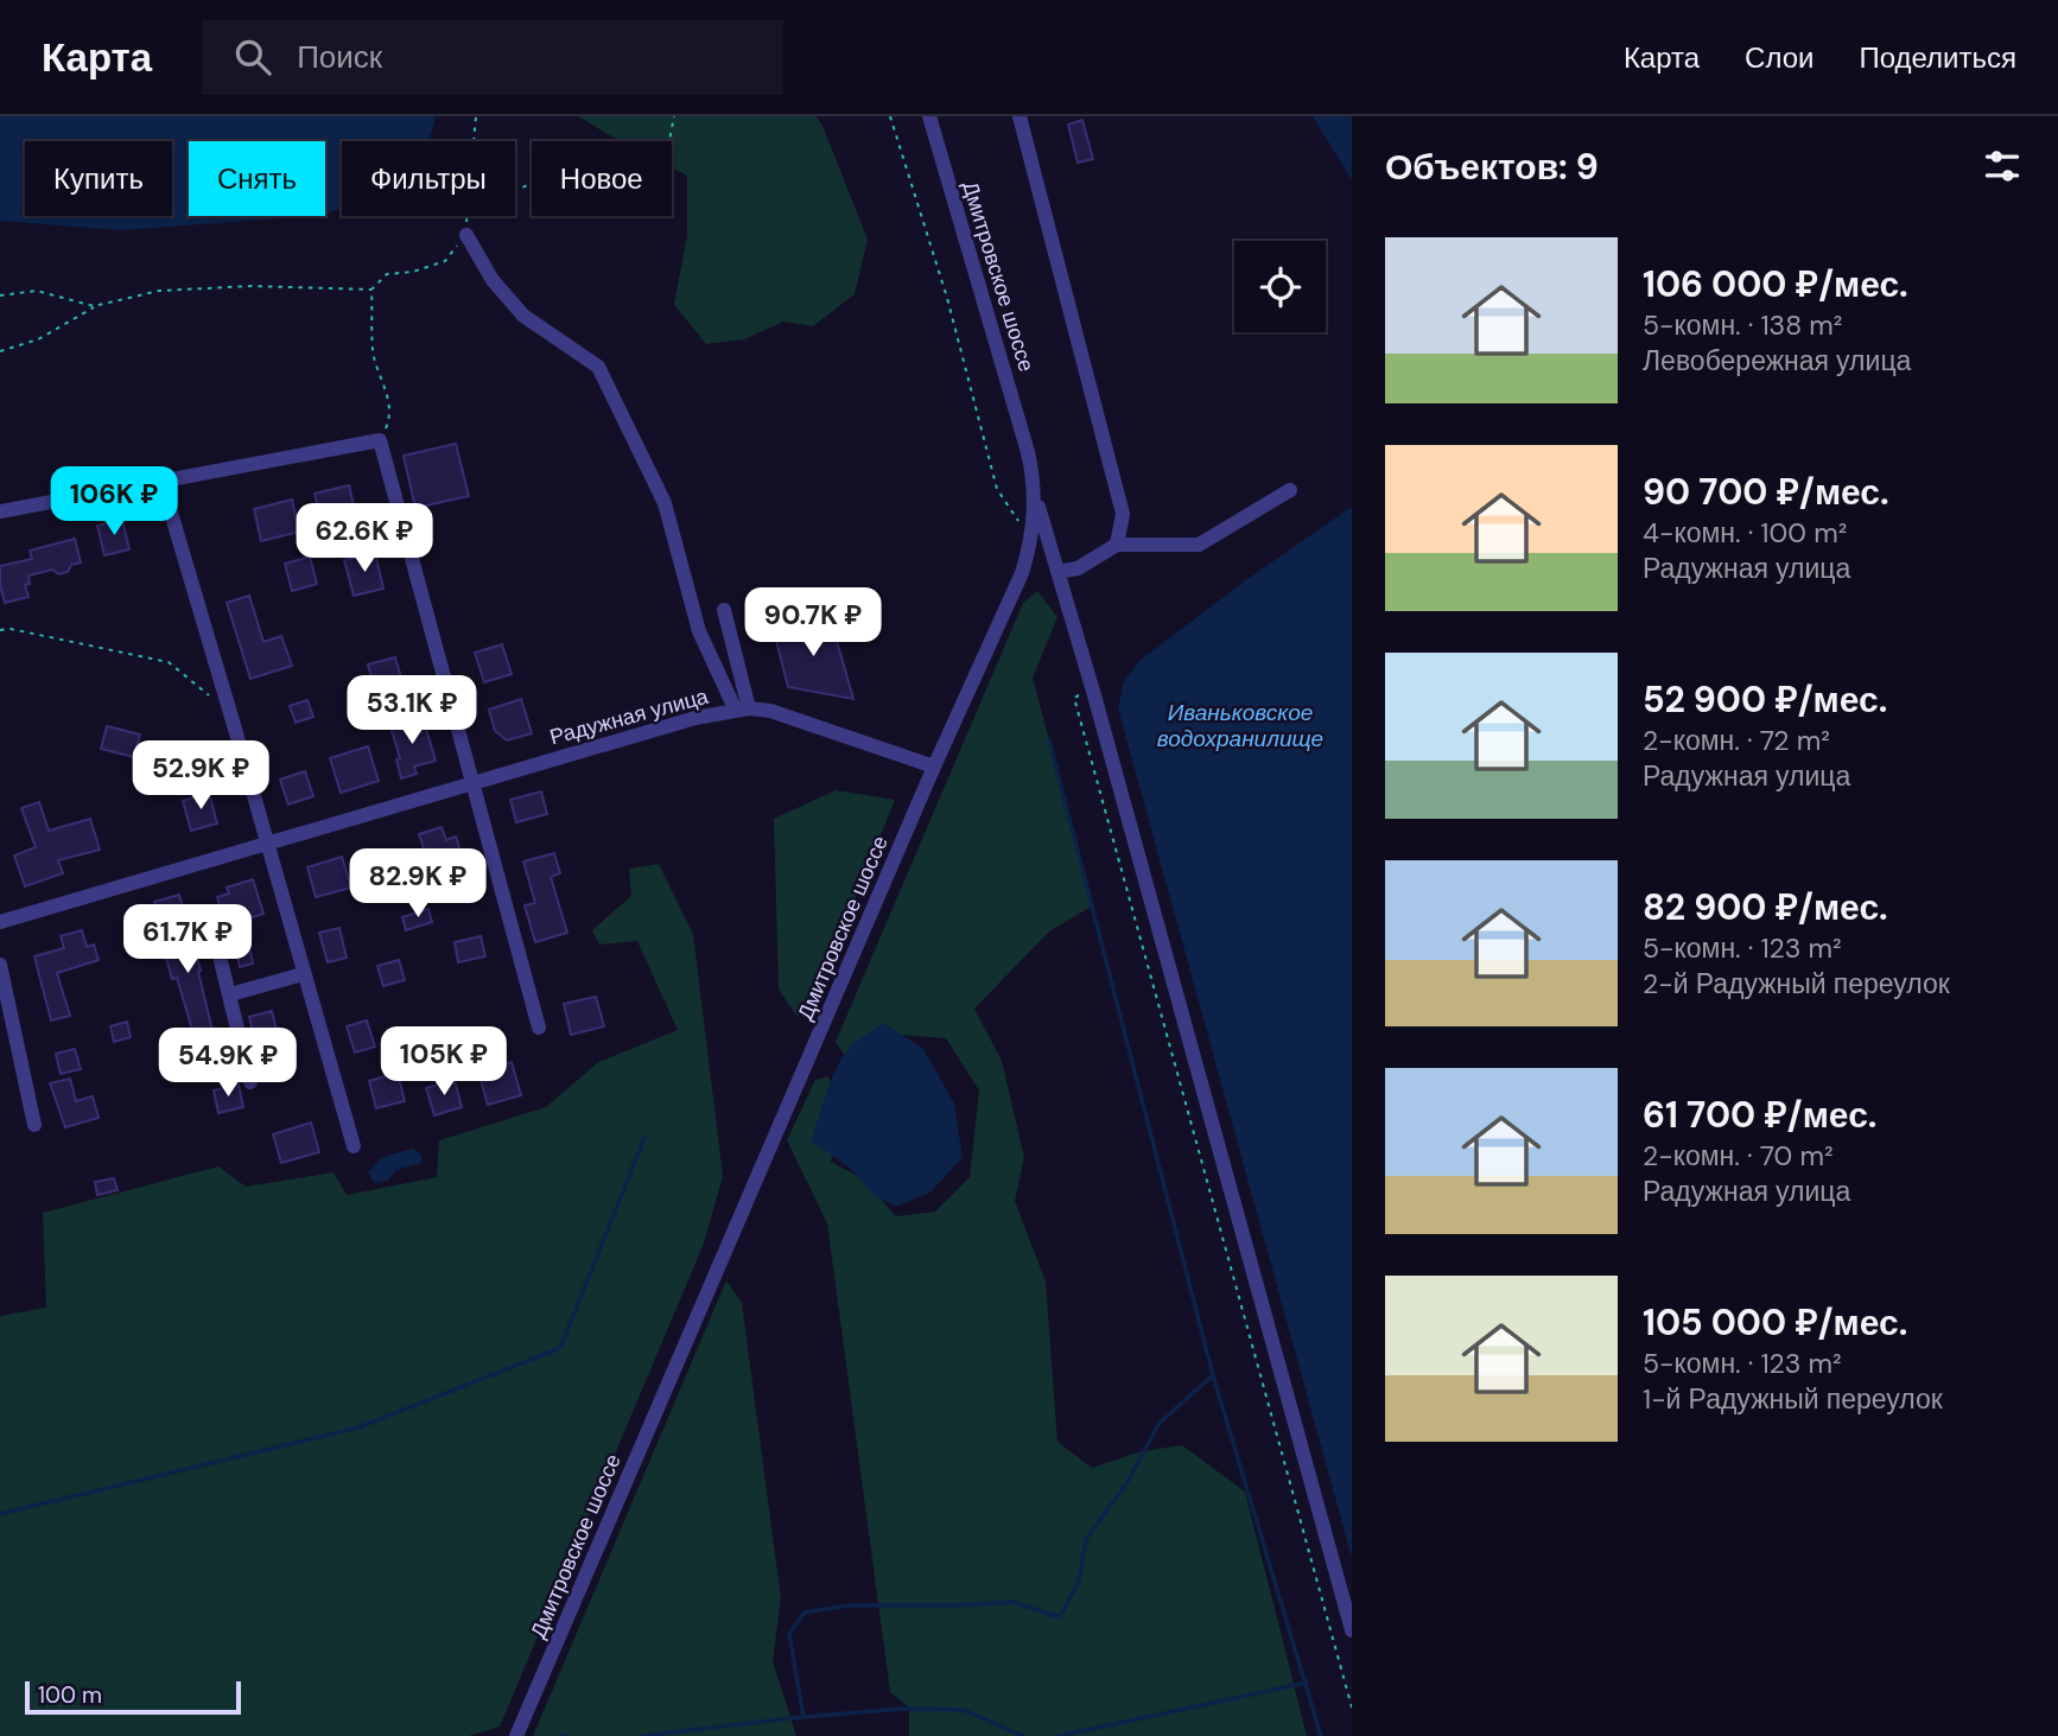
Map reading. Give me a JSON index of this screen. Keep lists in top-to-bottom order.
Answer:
{
  "streets": {
    "street": ["Дмитровское шоссе", "Радужная улица"]
  },
  "crossings": [
    ["Дмитровское шоссе", "Радужная улица"]
  ],
  "water": ["Иваньковское водохранилище"],
  "scale_bar": "100 m",
  "page": {
    "header": "Карта",
    "search": "Поиск",
    "nav": ["Карта", "Слои", "Поделиться"],
    "heading": "Объектов: 9",
    "chip": [
      "Купить",
      "Снять",
      "Фильтры",
      "Новое"
    ],
    "list": [
      {
        "name": "106 000 ₽/мес.",
        "note": "5-комн. · 138 m² · Левобережная улица"
      },
      {
        "name": "90 700 ₽/мес.",
        "note": "4-комн. · 100 m² · Радужная улица"
      },
      {
        "name": "52 900 ₽/мес.",
        "note": "2-комн. · 72 m² · Радужная улица"
      },
      {
        "name": "82 900 ₽/мес.",
        "note": "5-комн. · 123 m² · 2-й Радужный переулок"
      },
      {
        "name": "61 700 ₽/мес.",
        "note": "2-комн. · 70 m² · Радужная улица"
      },
      {
        "name": "105 000 ₽/мес.",
        "note": "5-комн. · 123 m² · 1-й Радужный переулок"
      }
    ],
    "price": [
      "106K ₽",
      "62.6K ₽",
      "90.7K ₽",
      "53.1K ₽",
      "52.9K ₽",
      "82.9K ₽",
      "61.7K ₽",
      "105K ₽",
      "54.9K ₽"
    ],
    "scale": "100 m"
  }
}
